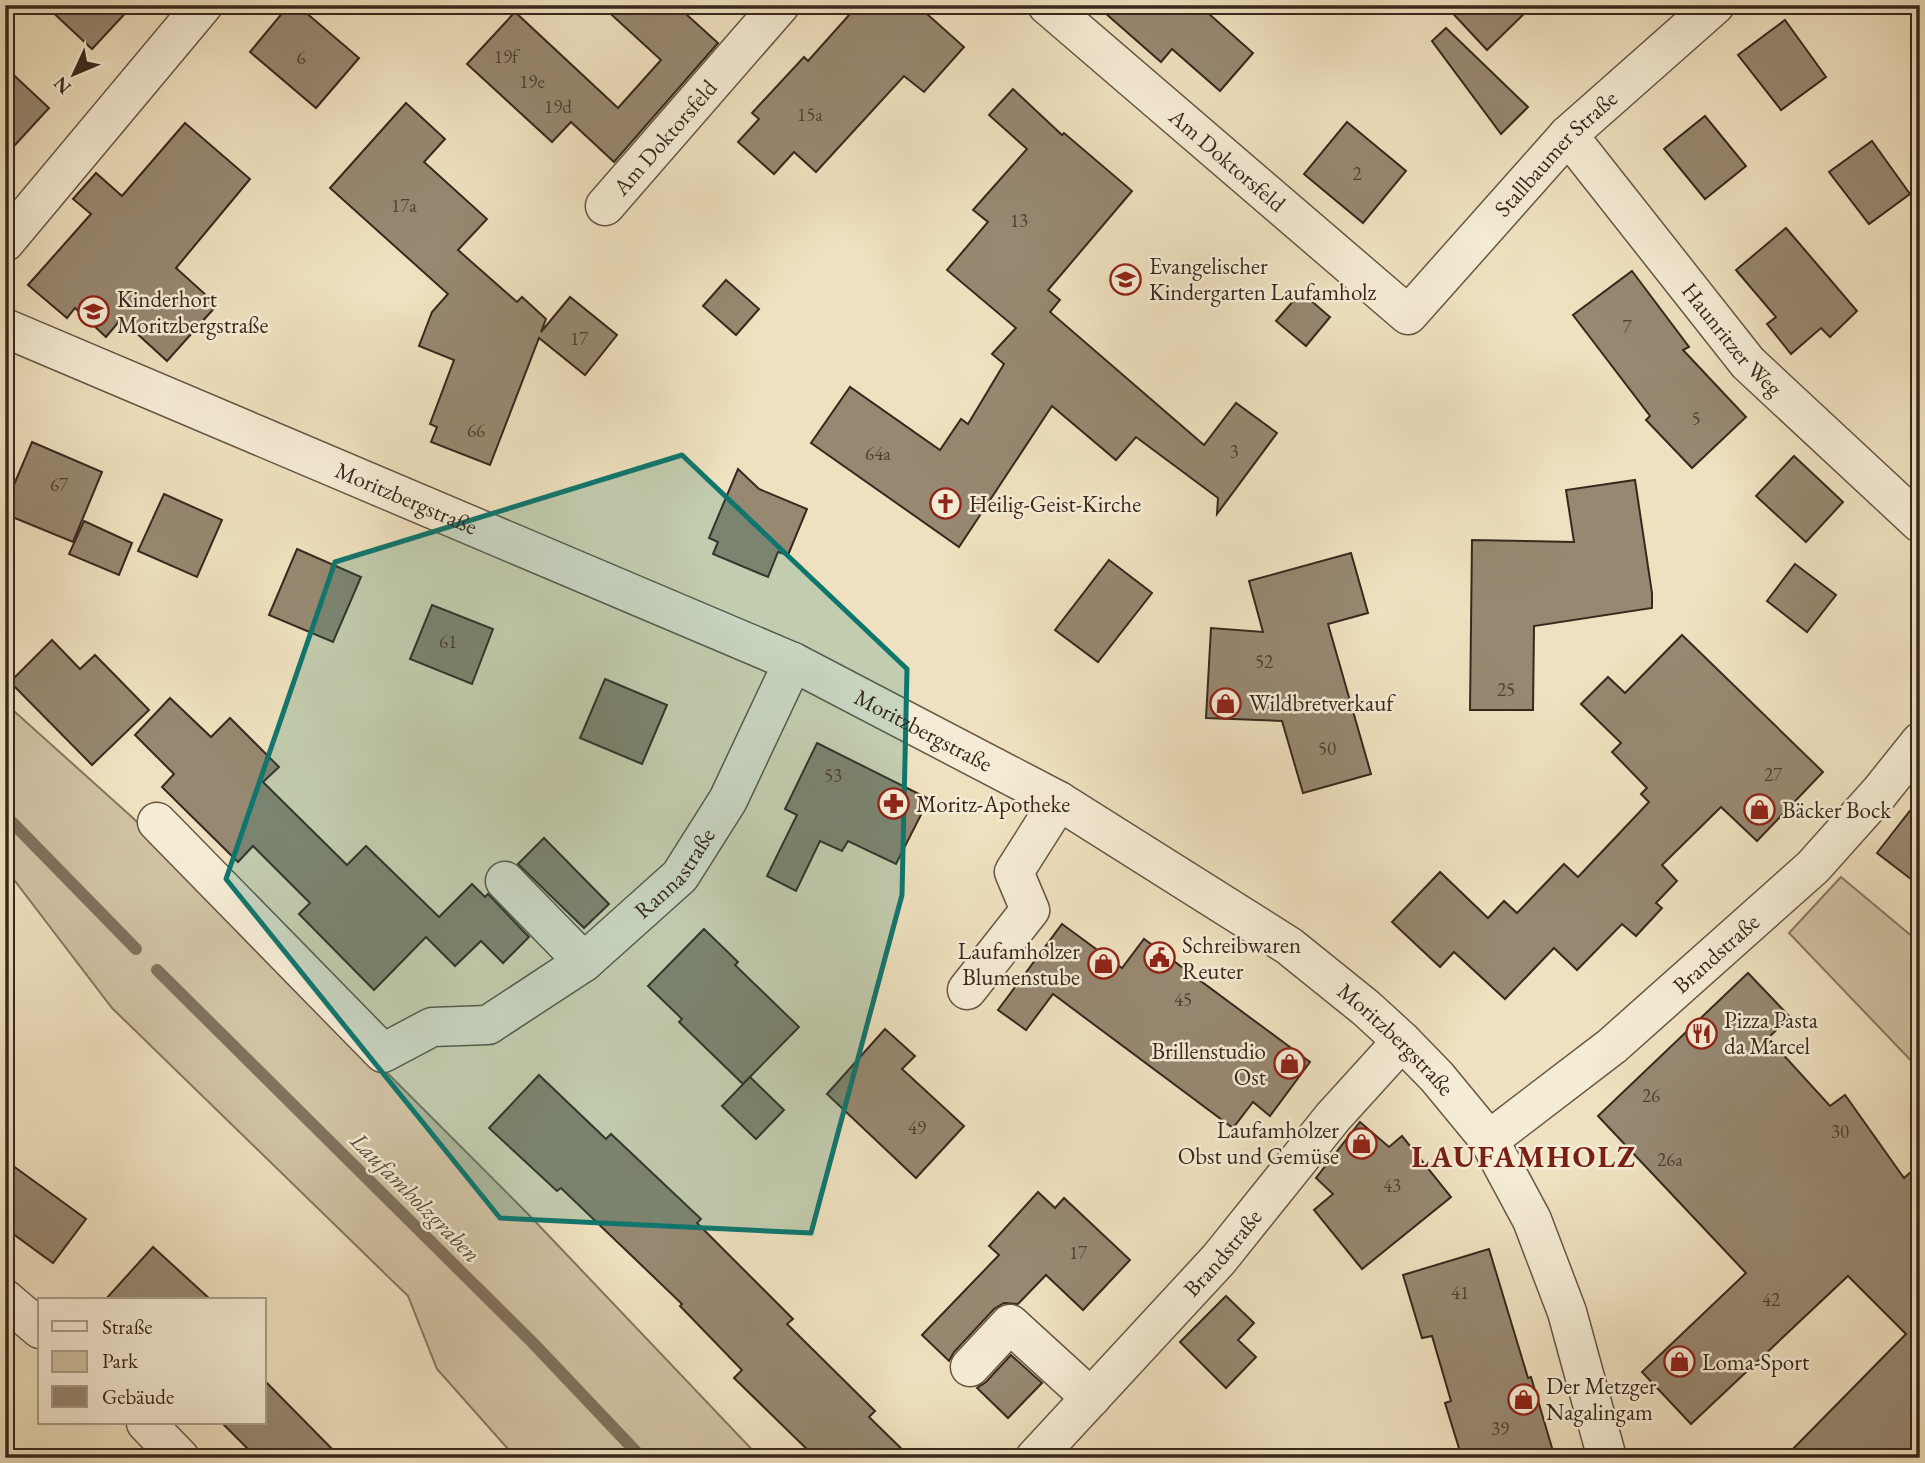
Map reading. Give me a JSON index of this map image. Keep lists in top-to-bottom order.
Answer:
{
  "streets": {
    "street": [
      "Am Doktorsfeld",
      "Stallbaumer Straße",
      "Haunritzer Weg",
      "Moritzbergstraße",
      "Rannastraße",
      "Brandstraße"
    ]
  },
  "crossings": [
    ["Am Doktorsfeld", "Stallbaumer Straße"],
    ["Stallbaumer Straße", "Haunritzer Weg"],
    ["Moritzbergstraße", "Rannastraße"],
    ["Moritzbergstraße", "Brandstraße"]
  ],
  "districts": ["LAUFAMHOLZ"],
  "water": ["Laufamholzgraben"],
  "places": {
    "school or university": ["Evangelischer Kindergarten Laufamholz", "Kinderhort Moritzbergstraße"],
    "church": ["Heilig-Geist-Kirche"],
    "shop": [
      "Wildbretverkauf",
      "Bäcker Bock",
      "Laufamholzer Blumenstube",
      "Brillenstudio Ost",
      "Laufamholzer Obst und Gemüse",
      "Loma-Sport",
      "Der Metzger Nagalingam"
    ],
    "pharmacy": ["Moritz-Apotheke"],
    "public building": ["Schreibwaren Reuter"],
    "restaurant": ["Pizza Pasta da Marcel"]
  },
  "house_numbers": [
    "19f",
    "6",
    "19e",
    "19d",
    "15a",
    "2",
    "17a",
    "13",
    "7",
    "17",
    "5",
    "66",
    "3",
    "64a",
    "67",
    "61",
    "52",
    "25",
    "50",
    "27",
    "53",
    "45",
    "26",
    "49",
    "30",
    "26a",
    "43",
    "17",
    "41",
    "42",
    "39"
  ],
  "legend": ["Straße", "Park", "Gebäude"],
  "north": "bottom left"
}
